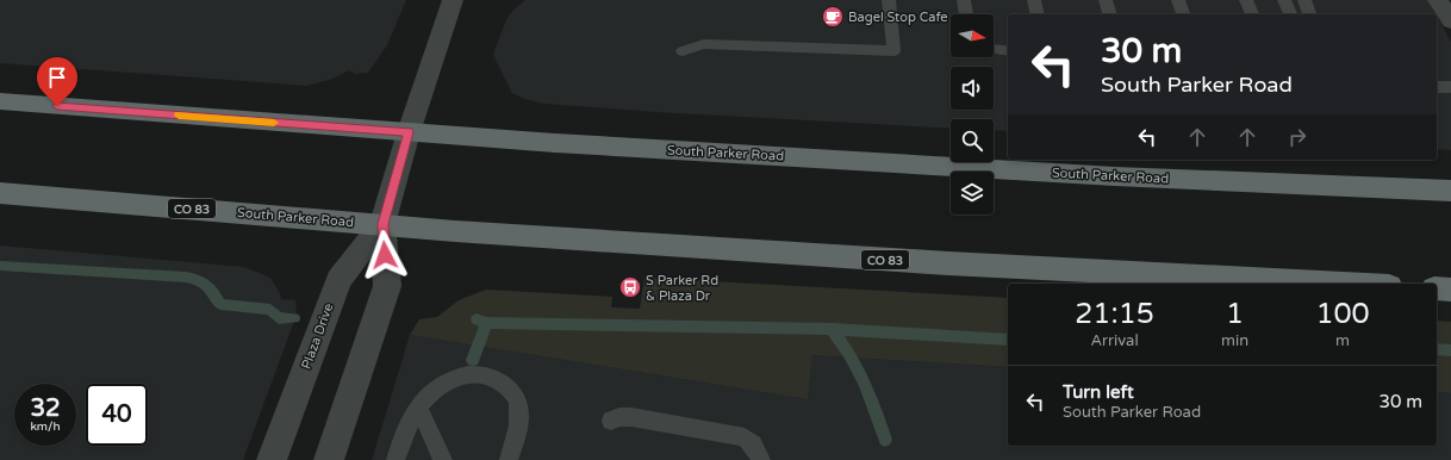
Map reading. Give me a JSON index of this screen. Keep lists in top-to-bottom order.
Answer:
{
  "streets": {
    "highway": ["South Parker Road", "CO 83"],
    "street": ["Plaza Drive"]
  },
  "crossings": [
    ["South Parker Road", "Plaza Drive"]
  ],
  "places": {
    "cafe": ["Bagel Stop Cafe"],
    "bus stop": ["S Parker Rd & Plaza Dr"]
  },
  "north": "right",
  "page": {
    "turn": ["30 m", "South Parker Road"],
    "eta": [
      "21:15",
      "Arrival",
      "1",
      "min",
      "100",
      "m"
    ],
    "list": [
      {
        "name": "Turn left",
        "note": "South Parker Road",
        "value": "30 m"
      }
    ],
    "speed": "32 km/h",
    "limit": "40"
  }
}
